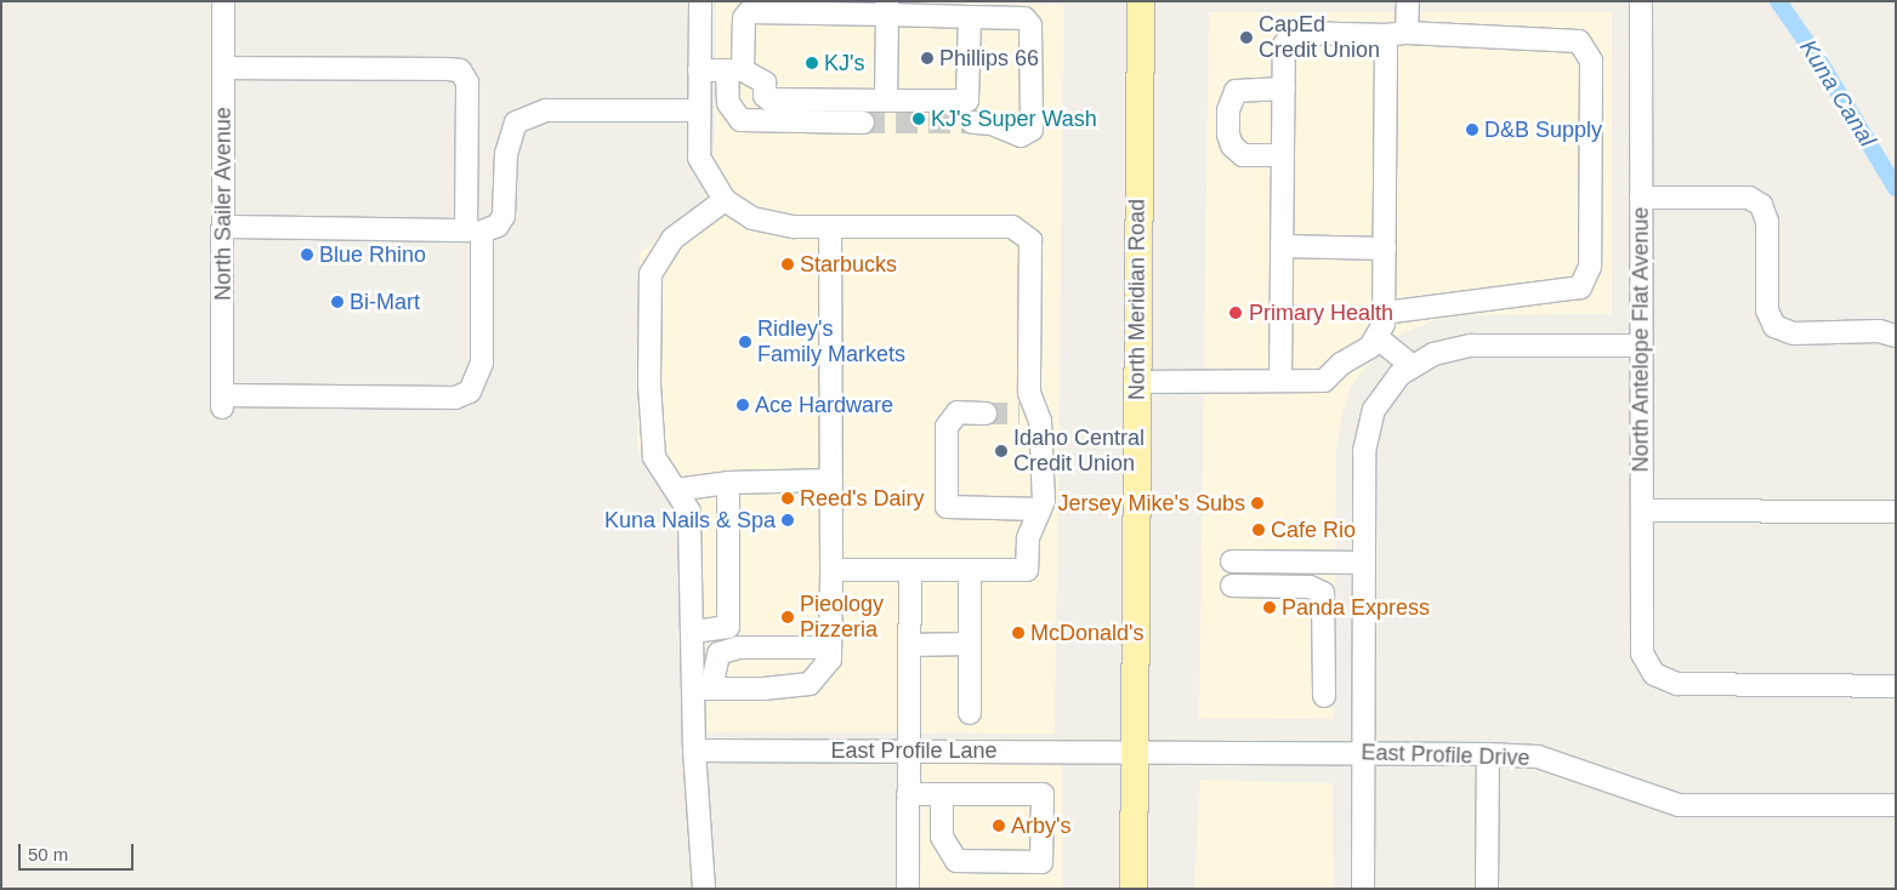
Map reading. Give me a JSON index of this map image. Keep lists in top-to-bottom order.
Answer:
{
  "streets": {
    "main road": ["North Meridian Road"],
    "street": [
      "North Sailer Avenue",
      "North Antelope Flat Avenue",
      "East Profile Lane",
      "East Profile Drive"
    ]
  },
  "crossings": [
    ["North Meridian Road", "East Profile Lane"],
    ["North Meridian Road", "East Profile Drive"],
    ["East Profile Lane", "East Profile Drive"]
  ],
  "water": ["Kuna Canal"],
  "places": [
    "CapEd Credit Union",
    "Phillips 66",
    "KJ's",
    "KJ's Super Wash",
    "D&B Supply",
    "Blue Rhino",
    "Starbucks",
    "Bi-Mart",
    "Primary Health",
    "Ridley's Family Markets",
    "Ace Hardware",
    "Idaho Central Credit Union",
    "Reed's Dairy",
    "Jersey Mike's Subs",
    "Kuna Nails & Spa",
    "Cafe Rio",
    "Panda Express",
    "Pieology Pizzeria",
    "McDonald's",
    "Arby's"
  ],
  "scale_bar": "50 m"
}
